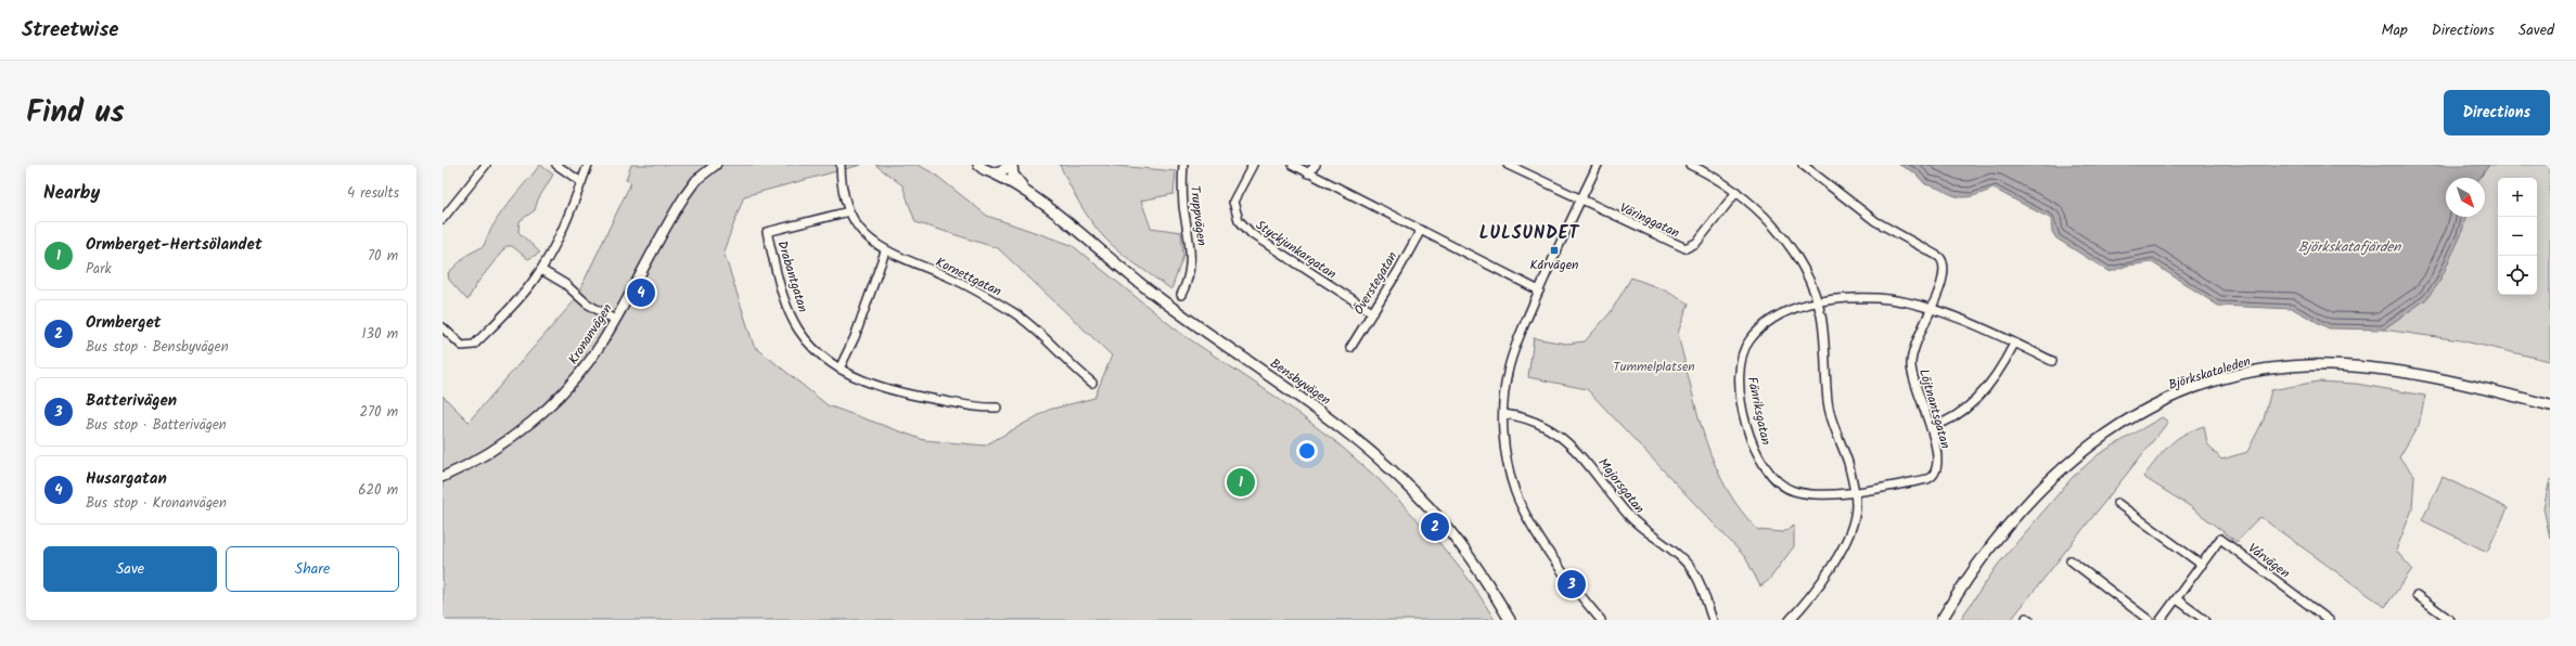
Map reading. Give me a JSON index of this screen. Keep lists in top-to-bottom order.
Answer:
{
  "streets": {
    "main road": ["Björkskataleden", "Bensbyvägen"],
    "street": [
      "Truppvägen",
      "Väringgatan",
      "Styckjunkargatan",
      "Drabantgatan",
      "Kornettgatan",
      "Överstegatan",
      "Kronanvägen",
      "Löjtnantsgatan",
      "Fänriksgatan",
      "Majorsgatan",
      "Vårvägen"
    ]
  },
  "crossings": [
    ["Styckjunkargatan", "Överstegatan"],
    ["Drabantgatan", "Kornettgatan"],
    ["Löjtnantsgatan", "Fänriksgatan"]
  ],
  "districts": ["LULSUNDET"],
  "water": ["Björkskatafjärden"],
  "parks": ["Tummelplatsen"],
  "places": {
    "transit": ["Kårvägen"]
  },
  "north": "bottom right",
  "page": {
    "header": "Streetwise",
    "nav": ["Map", "Directions", "Saved"],
    "title": "Find us",
    "buttons": [
      "Directions",
      ["Save", "Share"]
    ],
    "heading": ["Nearby", "4 results"],
    "map_buttons": ["+", "−"],
    "list": [
      {
        "mark": "1",
        "name": "Ormberget-Hertsölandet",
        "note": "Park",
        "value": "70 m"
      },
      {
        "mark": "2",
        "name": "Ormberget",
        "note": "Bus stop · Bensbyvägen",
        "value": "130 m"
      },
      {
        "mark": "3",
        "name": "Batterivägen",
        "note": "Bus stop · Batterivägen",
        "value": "270 m"
      },
      {
        "mark": "4",
        "name": "Husargatan",
        "note": "Bus stop · Kronanvägen",
        "value": "620 m"
      }
    ],
    "pins": [
      "4",
      "1",
      "2",
      "3"
    ]
  }
}
